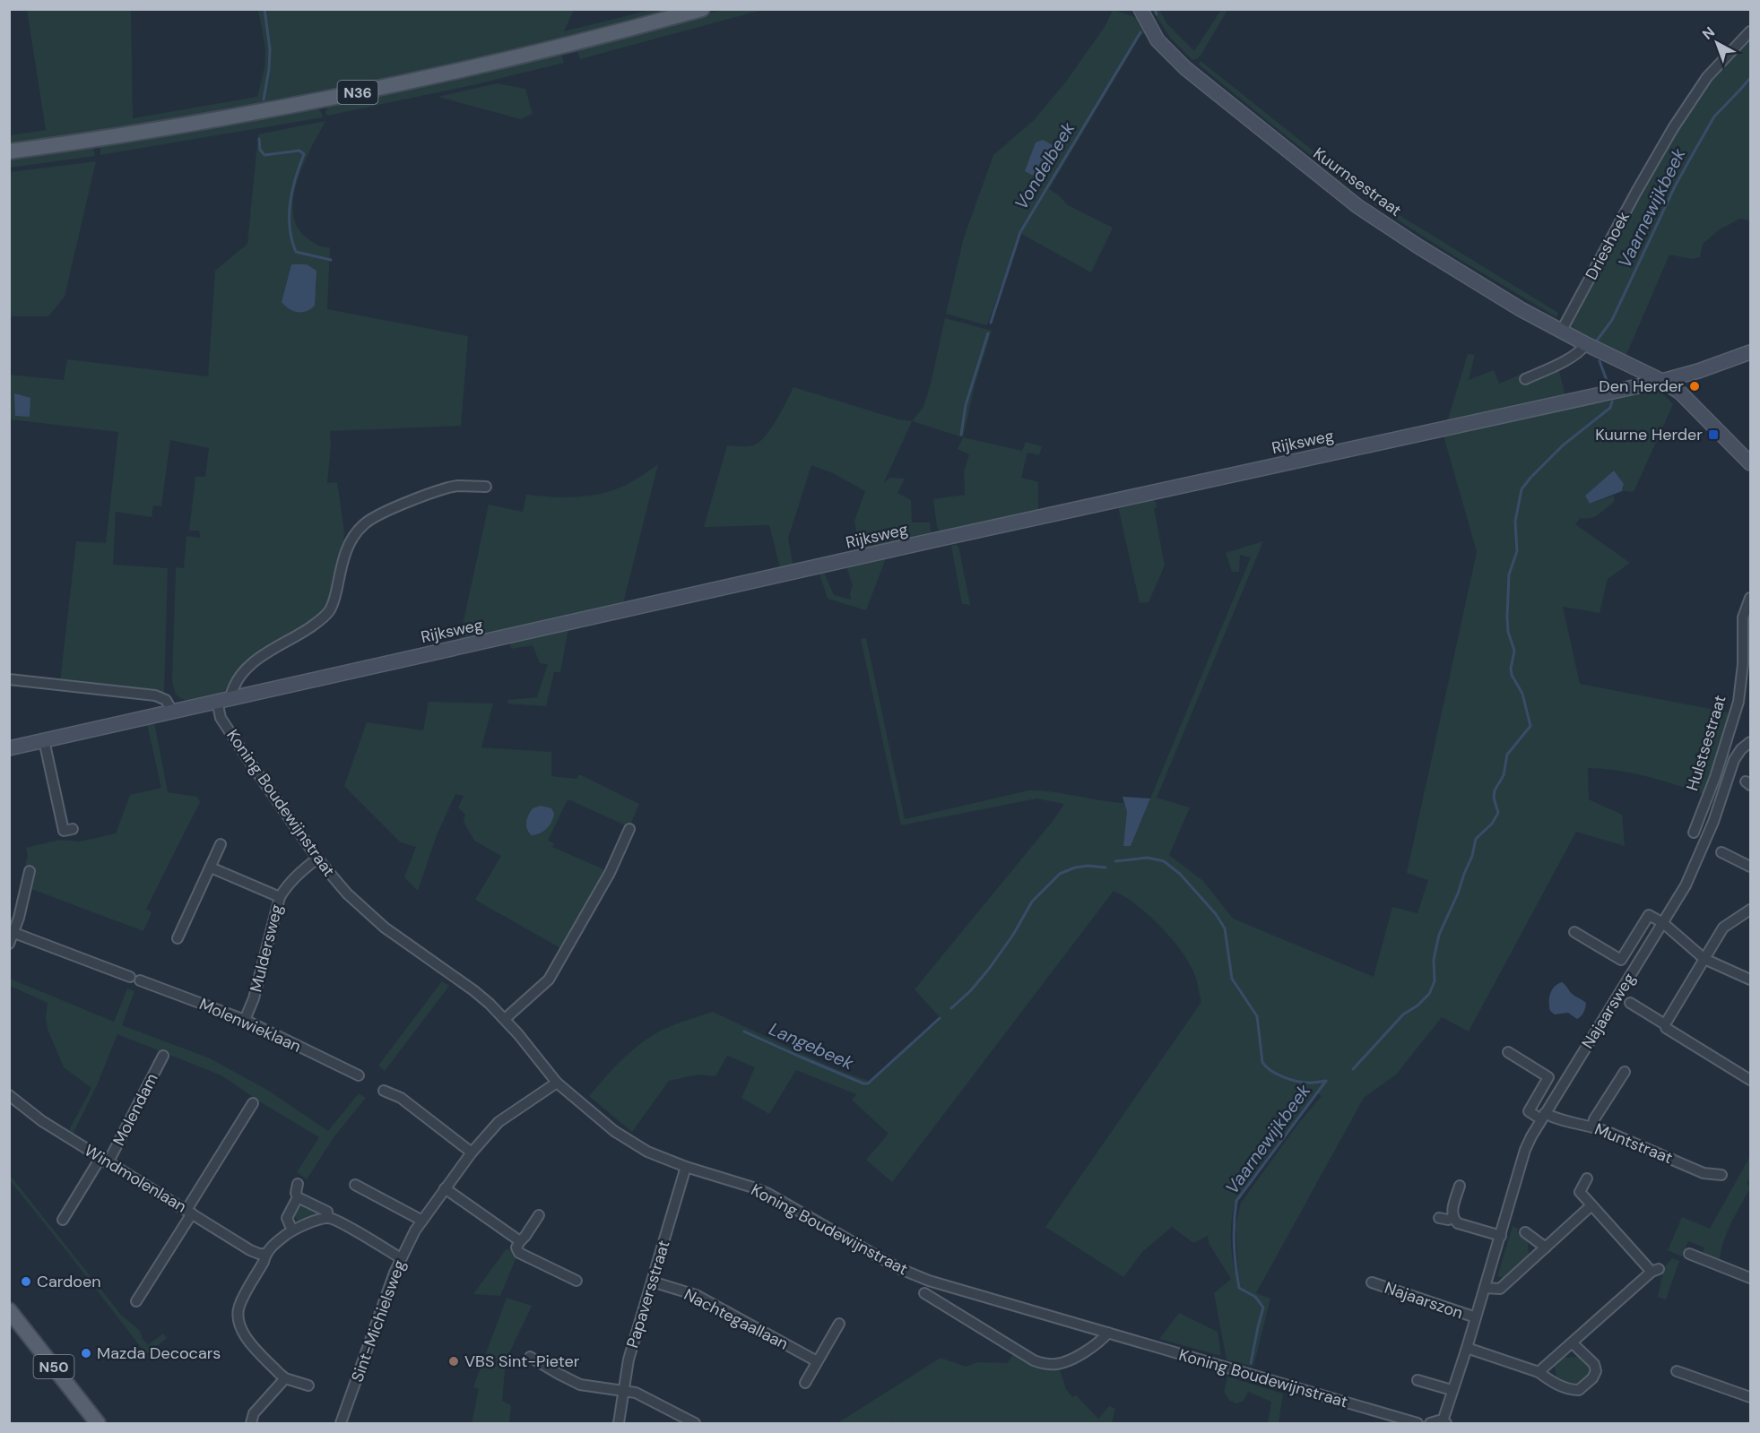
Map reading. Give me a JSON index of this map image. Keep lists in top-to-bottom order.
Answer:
{
  "streets": {
    "main road": [
      "N36",
      "Kuurnsestraat",
      "Rijksweg",
      "N50"
    ],
    "street": [
      "Drieshoek",
      "Hulstsestraat",
      "Koning Boudewijnstraat",
      "Muldersweg",
      "Najaarsweg",
      "Molenwieklaan",
      "Molendam",
      "Muntstraat",
      "Windmolenlaan",
      "Papaversstraat",
      "Najaarszon",
      "Nachtegaallaan",
      "Sint-Michielsweg"
    ]
  },
  "crossings": [
    ["Kuurnsestraat", "Drieshoek"],
    ["Rijksweg", "Koning Boudewijnstraat"],
    ["Koning Boudewijnstraat", "Muldersweg"],
    ["Koning Boudewijnstraat", "Papaversstraat"],
    ["Koning Boudewijnstraat", "Sint-Michielsweg"],
    ["Muldersweg", "Molenwieklaan"],
    ["Najaarsweg", "Muntstraat"],
    ["Najaarsweg", "Najaarszon"],
    ["Molendam", "Windmolenlaan"],
    ["Papaversstraat", "Nachtegaallaan"]
  ],
  "water": ["Vondelbeek", "Vaarnewijkbeek", "Langebeek"],
  "places": {
    "other": [
      "Den Herder",
      "Cardoen",
      "Mazda Decocars",
      "VBS Sint-Pieter"
    ],
    "transit": ["Kuurne Herder"]
  },
  "north": "top left"
}
